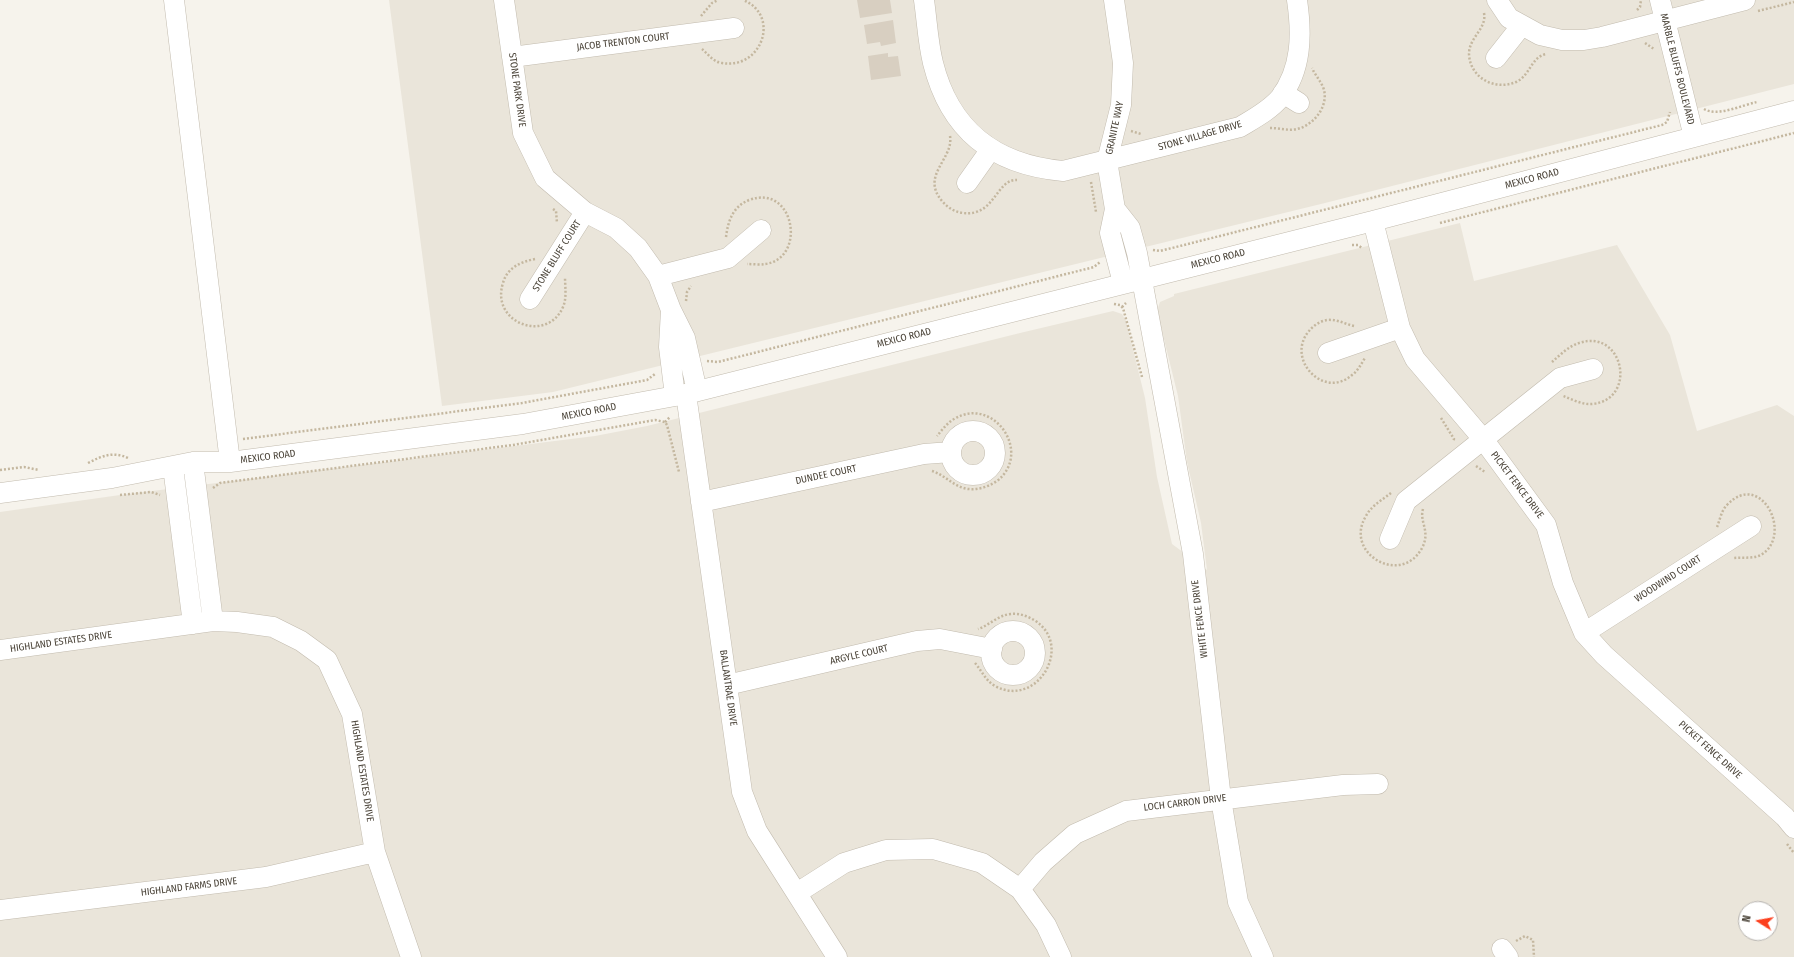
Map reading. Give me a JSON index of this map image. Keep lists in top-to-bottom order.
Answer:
{
  "streets": {
    "street": [
      "JACOB TRENTON COURT",
      "MARBLE BLUFFS BOULEVARD",
      "STONE PARK DRIVE",
      "GRANITE WAY",
      "STONE VILLAGE DRIVE",
      "MEXICO ROAD",
      "STONE BLUFF COURT",
      "DUNDEE COURT",
      "PICKET FENCE DRIVE",
      "WOODWIND COURT",
      "WHITE FENCE DRIVE",
      "HIGHLAND ESTATES DRIVE",
      "ARGYLE COURT",
      "BALLANTRAE DRIVE",
      "LOCH CARRON DRIVE",
      "HIGHLAND FARMS DRIVE"
    ]
  },
  "crossings": [
    ["JACOB TRENTON COURT", "STONE PARK DRIVE"],
    ["MARBLE BLUFFS BOULEVARD", "MEXICO ROAD"],
    ["STONE PARK DRIVE", "MEXICO ROAD"],
    ["STONE PARK DRIVE", "STONE BLUFF COURT"],
    ["STONE PARK DRIVE", "BALLANTRAE DRIVE"],
    ["GRANITE WAY", "STONE VILLAGE DRIVE"],
    ["GRANITE WAY", "MEXICO ROAD"],
    ["GRANITE WAY", "WHITE FENCE DRIVE"],
    ["MEXICO ROAD", "PICKET FENCE DRIVE"],
    ["MEXICO ROAD", "WHITE FENCE DRIVE"],
    ["MEXICO ROAD", "BALLANTRAE DRIVE"],
    ["DUNDEE COURT", "BALLANTRAE DRIVE"],
    ["PICKET FENCE DRIVE", "WOODWIND COURT"],
    ["WHITE FENCE DRIVE", "LOCH CARRON DRIVE"],
    ["HIGHLAND ESTATES DRIVE", "HIGHLAND FARMS DRIVE"],
    ["ARGYLE COURT", "BALLANTRAE DRIVE"]
  ],
  "north": "left"
}
